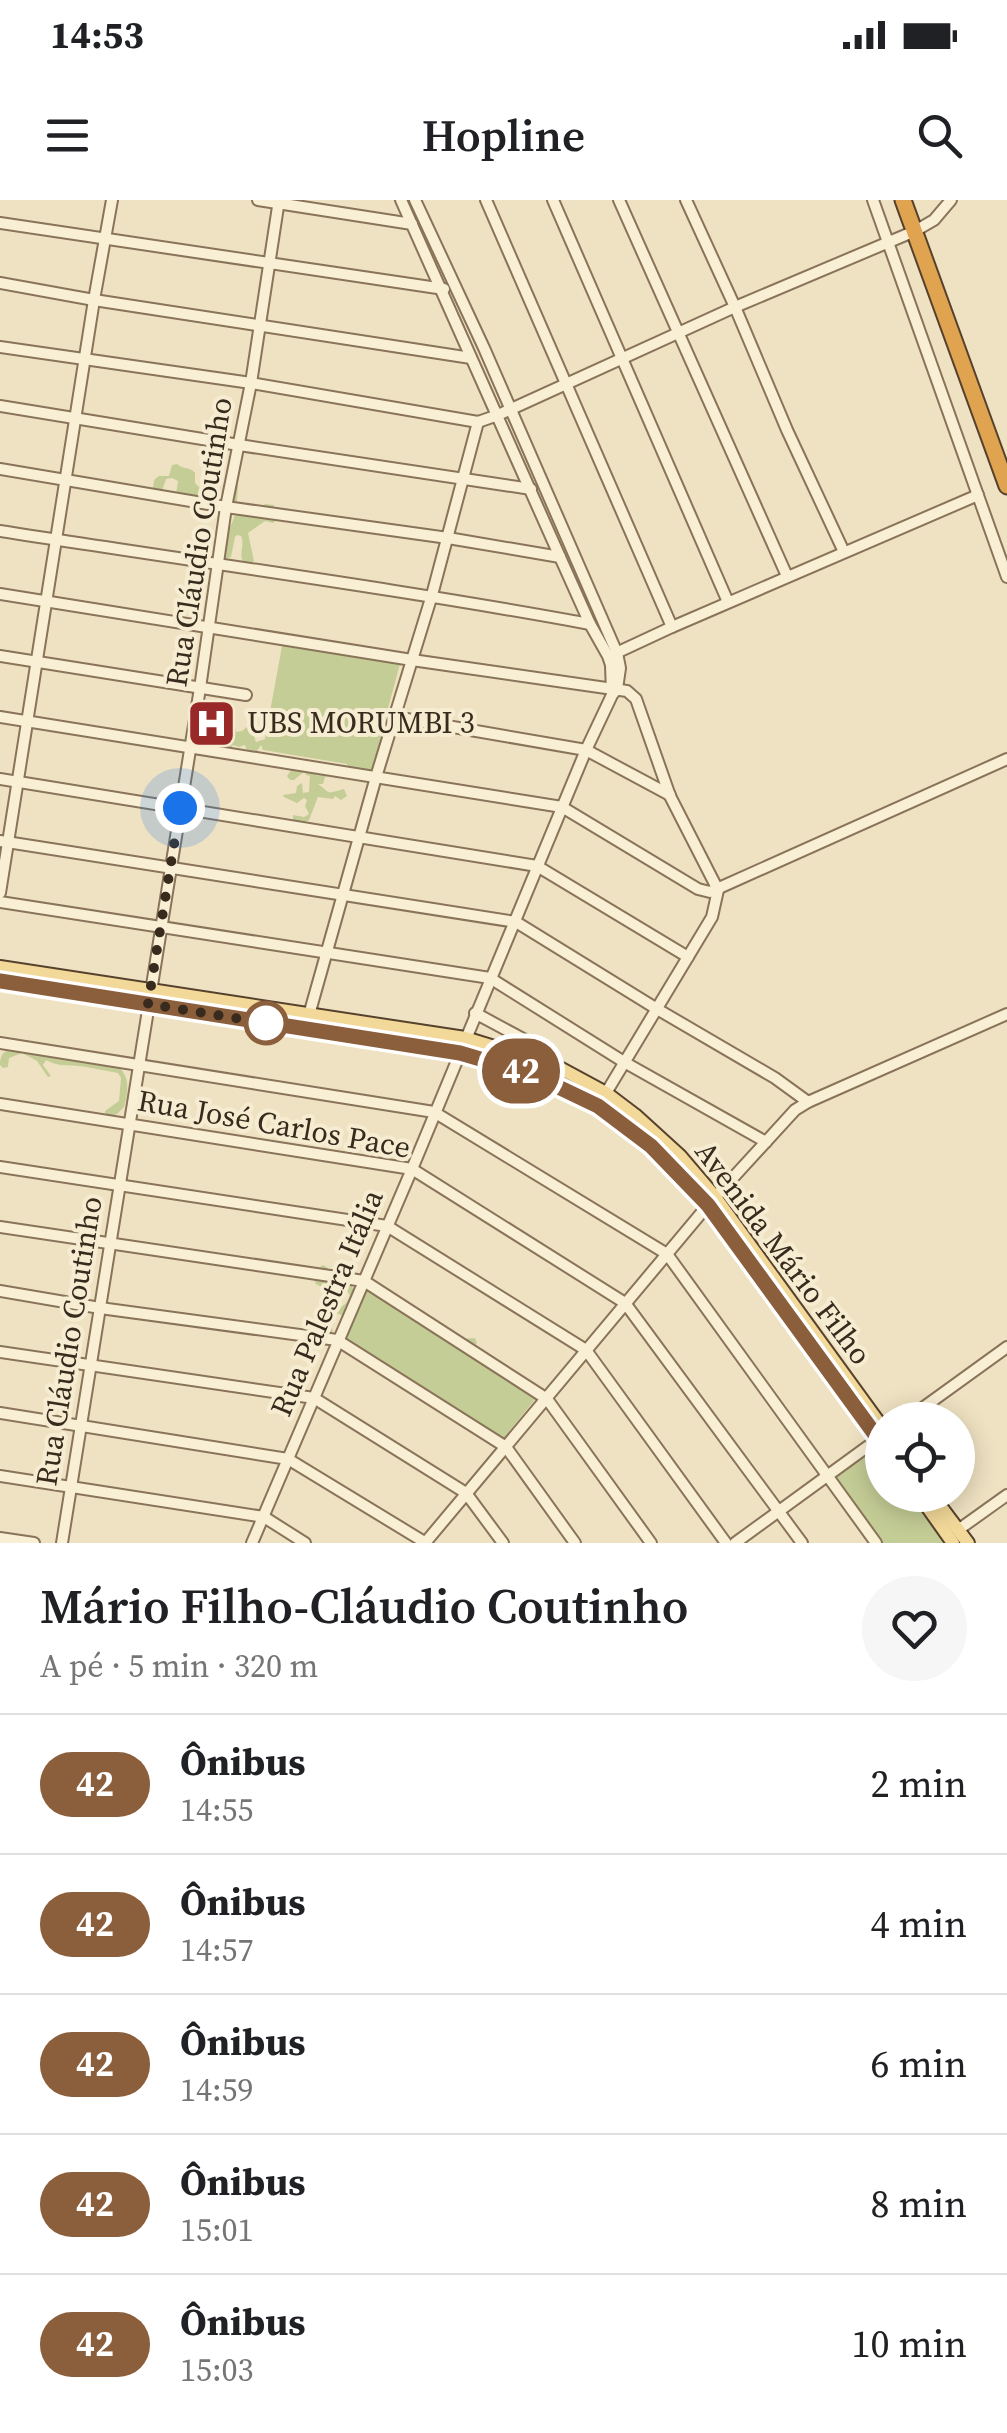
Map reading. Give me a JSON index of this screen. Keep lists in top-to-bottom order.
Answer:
{
  "streets": {
    "main road": ["Avenida Mário Filho"],
    "street": ["Rua Cláudio Coutinho", "Rua José Carlos Pace", "Rua Palestra Itália"]
  },
  "crossings": [
    ["Rua Cláudio Coutinho", "Rua José Carlos Pace"],
    ["Rua Cláudio Coutinho", "Avenida Mário Filho"],
    ["Rua José Carlos Pace", "Rua Palestra Itália"],
    ["Avenida Mário Filho", "Rua Palestra Itália"]
  ],
  "places": {
    "hospital": ["UBS MORUMBI 3"]
  },
  "lines": ["bus line 42"],
  "page": {
    "status": "14:53",
    "header": "Hopline",
    "on_map": "42",
    "heading": ["Mário Filho-Cláudio Coutinho", "A pé · 5 min · 320 m"],
    "list": [
      {
        "mark": "42",
        "name": "Ônibus",
        "note": "14:55",
        "value": "2 min"
      },
      {
        "mark": "42",
        "name": "Ônibus",
        "note": "14:57",
        "value": "4 min"
      },
      {
        "mark": "42",
        "name": "Ônibus",
        "note": "14:59",
        "value": "6 min"
      },
      {
        "mark": "42",
        "name": "Ônibus",
        "note": "15:01",
        "value": "8 min"
      },
      {
        "mark": "42",
        "name": "Ônibus",
        "note": "15:03",
        "value": "10 min"
      }
    ]
  }
}
